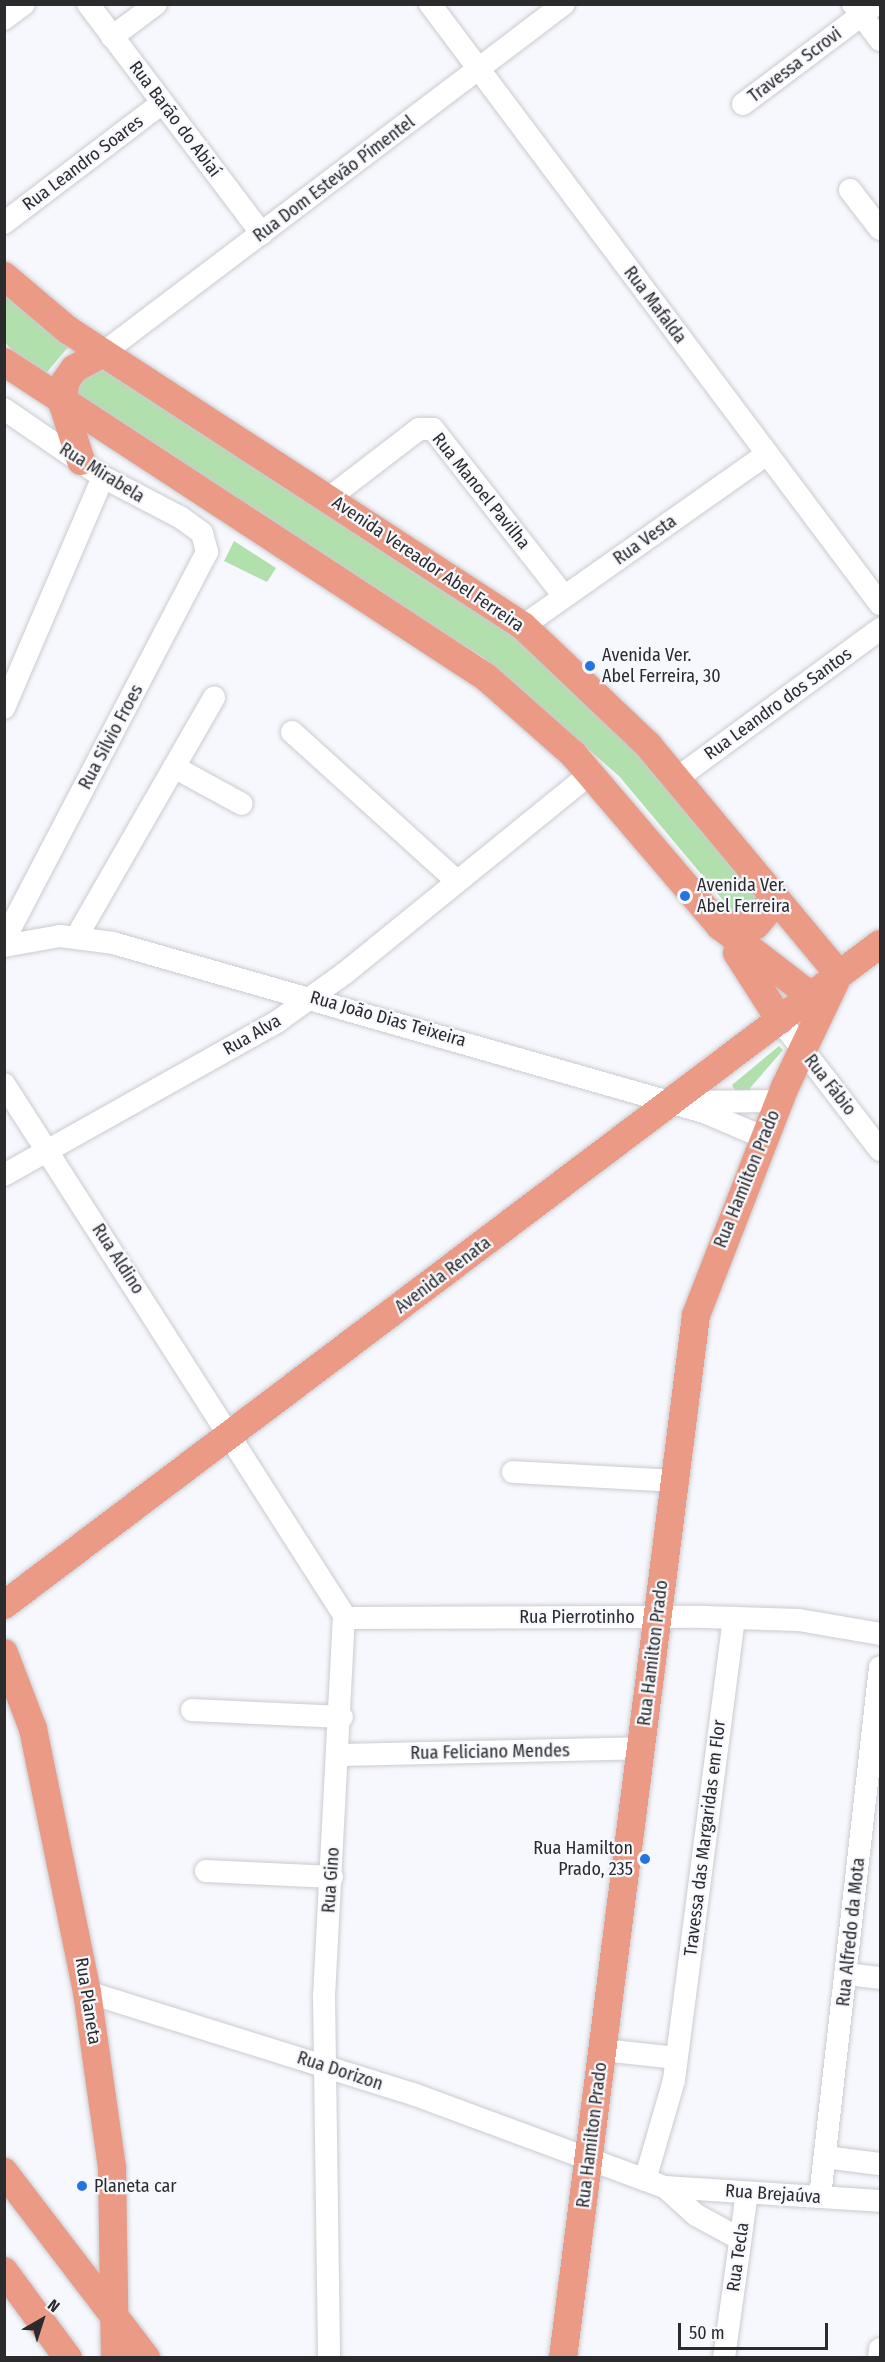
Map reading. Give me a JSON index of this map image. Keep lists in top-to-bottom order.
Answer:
{
  "streets": {
    "main road": [
      "Avenida Vereador Abel Ferreira",
      "Rua Hamilton Prado",
      "Avenida Renata",
      "Rua Planeta"
    ],
    "street": [
      "Travessa Scrovi",
      "Rua Barão do Abiaí",
      "Rua Leandro Soares",
      "Rua Dom Estevão Pímentel",
      "Rua Mafalda",
      "Rua Mirabela",
      "Rua Manoel Pavilha",
      "Rua Vesta",
      "Rua Leandro dos Santos",
      "Rua Silvio Froes",
      "Rua João Dias Teixeira",
      "Rua Alva",
      "Rua Fábio",
      "Rua Aldino",
      "Rua Pierrotinho",
      "Rua Feliciano Mendes",
      "Travessa das Margaridas em Flor",
      "Rua Gino",
      "Rua Alfredo da Mota",
      "Rua Dorizon",
      "Rua Brejaúva",
      "Rua Tecla"
    ]
  },
  "crossings": [
    ["Rua Barão do Abiaí", "Rua Leandro Soares"],
    ["Rua Barão do Abiaí", "Rua Dom Estevão Pímentel"],
    ["Rua Dom Estevão Pímentel", "Rua Mafalda"],
    ["Rua Dom Estevão Pímentel", "Avenida Vereador Abel Ferreira"],
    ["Rua Mafalda", "Rua Vesta"],
    ["Rua Mirabela", "Rua Silvio Froes"],
    ["Rua Manoel Pavilha", "Rua Vesta"],
    ["Rua Manoel Pavilha", "Avenida Vereador Abel Ferreira"],
    ["Rua Vesta", "Avenida Vereador Abel Ferreira"],
    ["Avenida Vereador Abel Ferreira", "Rua Leandro dos Santos"],
    ["Avenida Vereador Abel Ferreira", "Rua Hamilton Prado"],
    ["Avenida Vereador Abel Ferreira", "Avenida Renata"],
    ["Rua João Dias Teixeira", "Rua Alva"],
    ["Rua João Dias Teixeira", "Rua Hamilton Prado"],
    ["Rua João Dias Teixeira", "Avenida Renata"],
    ["Rua Alva", "Rua Aldino"],
    ["Rua Fábio", "Rua Hamilton Prado"],
    ["Rua Fábio", "Avenida Renata"],
    ["Rua Hamilton Prado", "Avenida Renata"],
    ["Rua Hamilton Prado", "Rua Pierrotinho"],
    ["Rua Hamilton Prado", "Rua Feliciano Mendes"],
    ["Rua Hamilton Prado", "Rua Dorizon"],
    ["Rua Hamilton Prado", "Rua Brejaúva"],
    ["Rua Aldino", "Avenida Renata"],
    ["Rua Pierrotinho", "Travessa das Margaridas em Flor"],
    ["Rua Pierrotinho", "Rua Gino"],
    ["Rua Feliciano Mendes", "Rua Gino"],
    ["Travessa das Margaridas em Flor", "Rua Brejaúva"],
    ["Rua Gino", "Rua Dorizon"],
    ["Rua Alfredo da Mota", "Rua Brejaúva"],
    ["Rua Planeta", "Rua Dorizon"],
    ["Rua Dorizon", "Rua Brejaúva"],
    ["Rua Brejaúva", "Rua Tecla"]
  ],
  "places": [
    "Avenida Ver. Abel Ferreira, 30",
    "Avenida Ver. Abel Ferreira",
    "Rua Hamilton Prado, 235",
    "Planeta car"
  ],
  "scale_bar": "50 m",
  "north": "top right"
}
